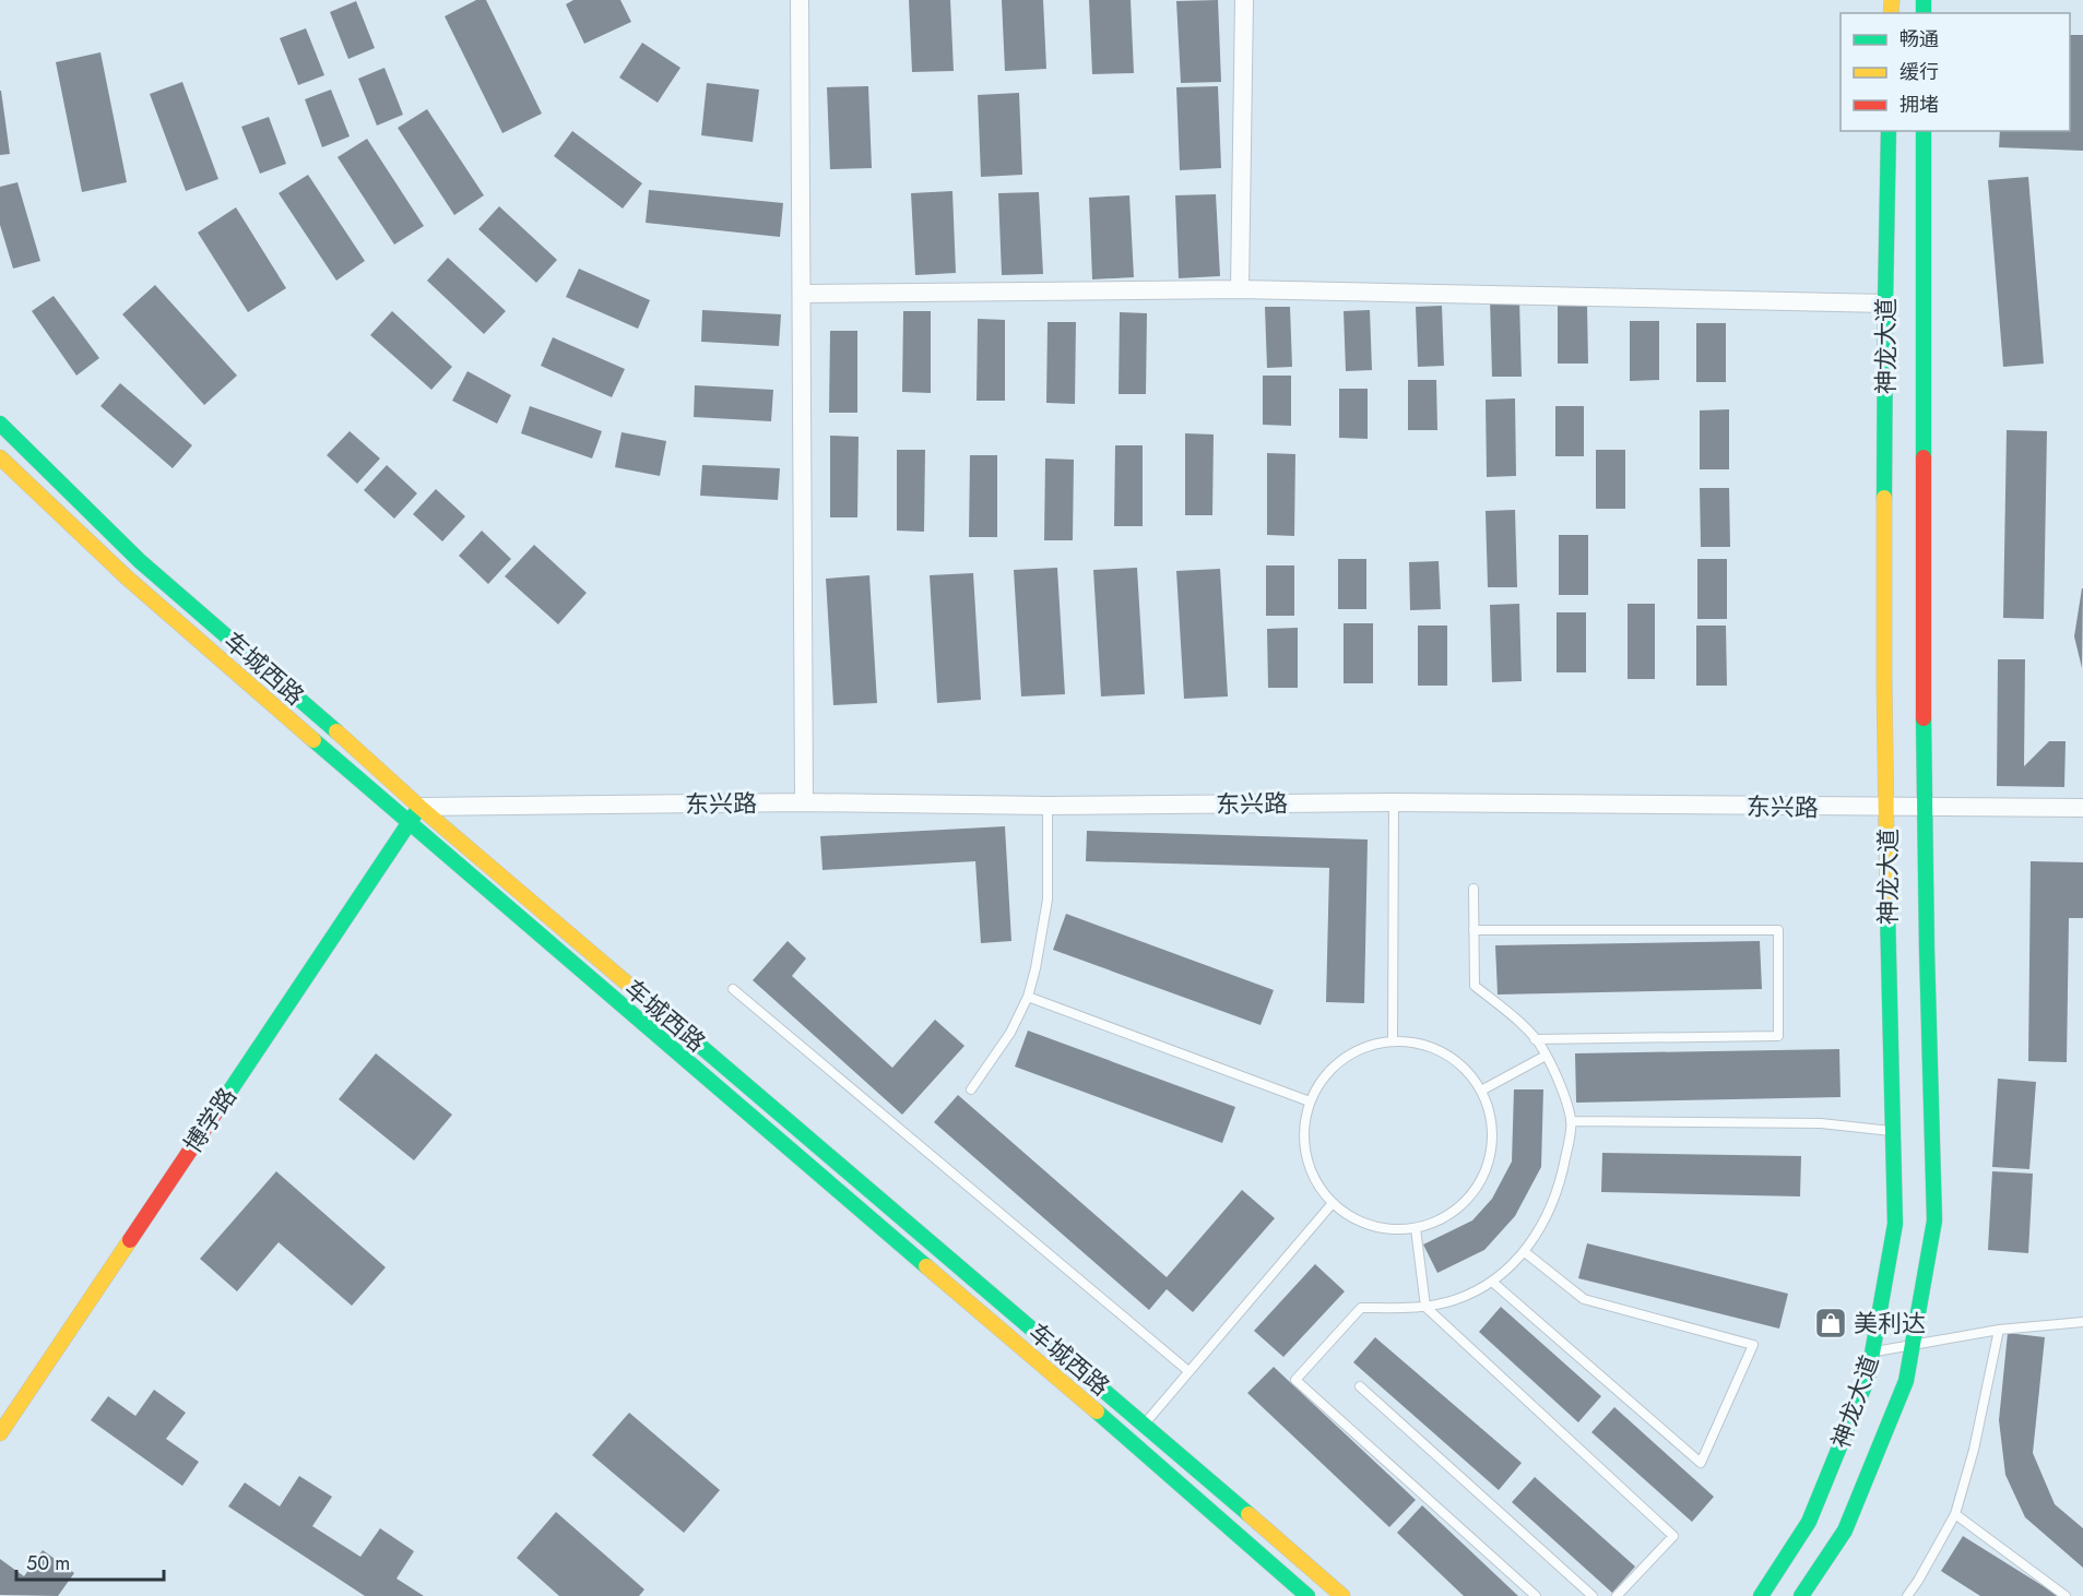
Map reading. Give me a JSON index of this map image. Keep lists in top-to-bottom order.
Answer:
{
  "streets": {
    "main road": ["神龙大道", "车城西路", "博学路"],
    "street": ["东兴路"]
  },
  "crossings": [
    ["神龙大道", "东兴路"],
    ["车城西路", "东兴路"],
    ["车城西路", "博学路"],
    ["东兴路", "博学路"]
  ],
  "places": {
    "shop": ["美利达"]
  },
  "legend": ["畅通", "缓行", "拥堵"],
  "scale_bar": "50 m"
}
